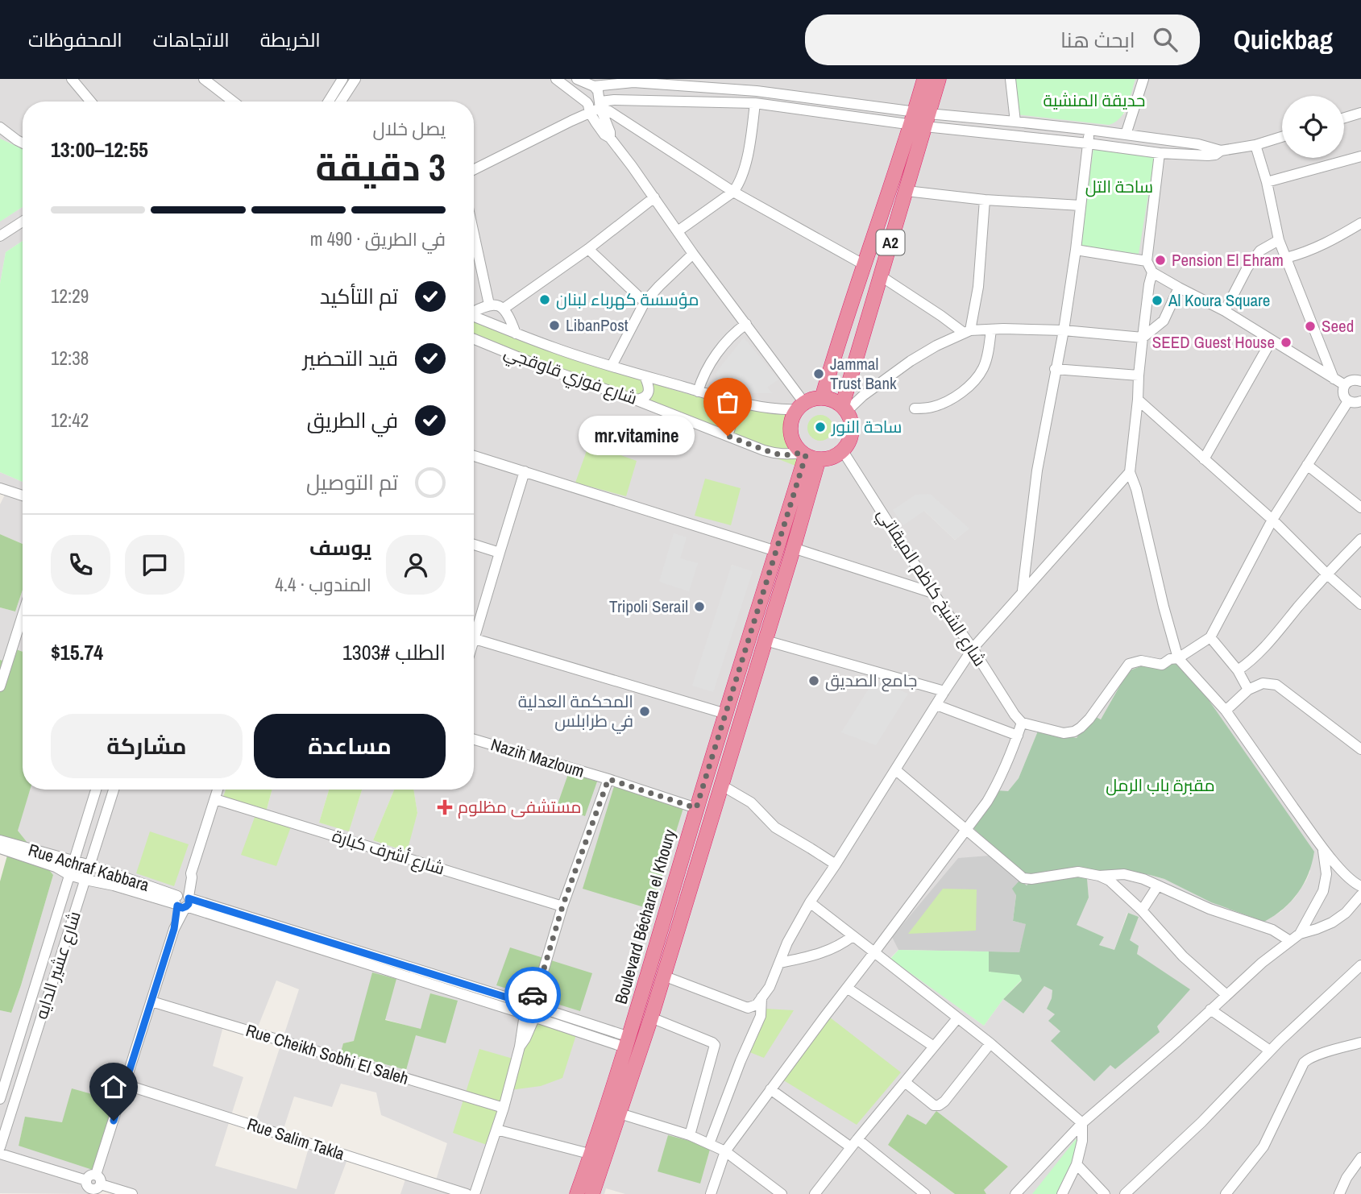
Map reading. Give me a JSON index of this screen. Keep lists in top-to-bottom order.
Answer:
{
  "streets": {
    "highway": ["A2", "Boulevard Béchara el Khoury"],
    "street": [
      "شارع فوزي قاوقجي",
      "شارع الشيخ كاظم الميقاتي",
      "Nazih Mazloum",
      "شارع أشرف كبارة",
      "Rue Achraf Kabbara",
      "شارع عشير الدايه",
      "Rue Cheikh Sobhi El Saleh",
      "Rue Salim Takla"
    ]
  },
  "crossings": [
    ["A2", "شارع فوزي قاوقجي"],
    ["A2", "شارع الشيخ كاظم الميقاتي"],
    ["A2", "Boulevard Béchara el Khoury"],
    ["شارع فوزي قاوقجي", "شارع الشيخ كاظم الميقاتي"],
    ["شارع فوزي قاوقجي", "Boulevard Béchara el Khoury"],
    ["شارع الشيخ كاظم الميقاتي", "Boulevard Béchara el Khoury"],
    ["Nazih Mazloum", "Boulevard Béchara el Khoury"],
    ["Rue Achraf Kabbara", "Boulevard Béchara el Khoury"],
    ["Rue Achraf Kabbara", "شارع عشير الدايه"]
  ],
  "parks": ["حديقة المنشية", "ساحة التل", "مقبرة باب الرمل"],
  "places": {
    "other": [
      "Pension El Ehram",
      "مؤسسة كهرباء لبنان",
      "Al Koura Square",
      "LibanPost",
      "Seed",
      "SEED Guest House",
      "Jammal Trust Bank",
      "ساحة النور",
      "mr.vitamine",
      "Tripoli Serail",
      "جامع الصديق",
      "المحكمة العدلية في طرابلس"
    ],
    "health": ["مستشفى مظلوم"]
  },
  "page": {
    "header": "Quickbag",
    "search": "ابحث هنا",
    "nav": ["الخريطة", "الاتجاهات", "المحفوظات"],
    "heading": ["3 دقيقة", "يصل خلال", "12:55–13:00"],
    "panel": [
      "يوسف",
      "المندوب · 4.4",
      "الطلب #1303",
      "$15.74"
    ],
    "bar": "في الطريق · 490 m",
    "list": [
      ["تم التأكيد", "12:29"],
      ["قيد التحضير", "12:38"],
      ["في الطريق", "12:42"],
      "تم التوصيل"
    ],
    "bubble": "mr.vitamine",
    "buttons": ["مساعدة", "مشاركة"]
  }
}
